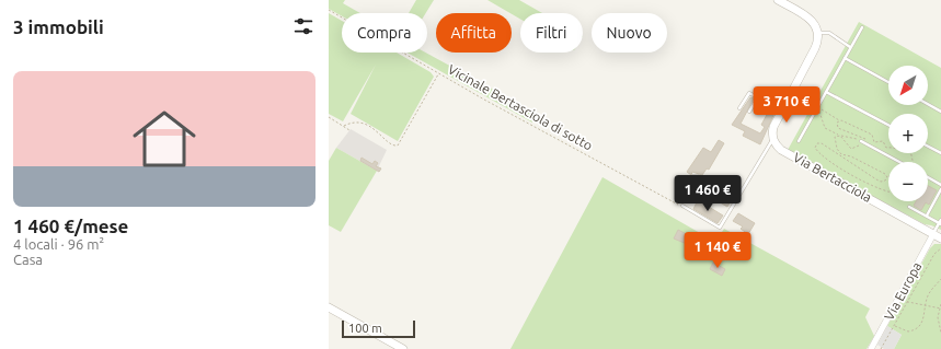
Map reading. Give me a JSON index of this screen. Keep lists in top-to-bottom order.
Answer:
{
  "streets": {
    "street": ["Via Bertacciola", "Via Europa"],
    "path": ["Vicinale Bertasciola di sotto"]
  },
  "crossings": [
    ["Via Bertacciola", "Via Europa"]
  ],
  "scale_bar": "100 m",
  "north": "bottom left",
  "page": {
    "heading": "3 immobili",
    "chip": [
      "Compra",
      "Affitta",
      "Filtri",
      "Nuovo"
    ],
    "list": [
      {
        "name": "1 460 €/mese",
        "note": "4 locali · 96 m² · Casa"
      }
    ],
    "map_buttons": ["+", "−"],
    "price": ["3 710 €", "1 460 €", "1 140 €"],
    "scale": "100 m"
  }
}
